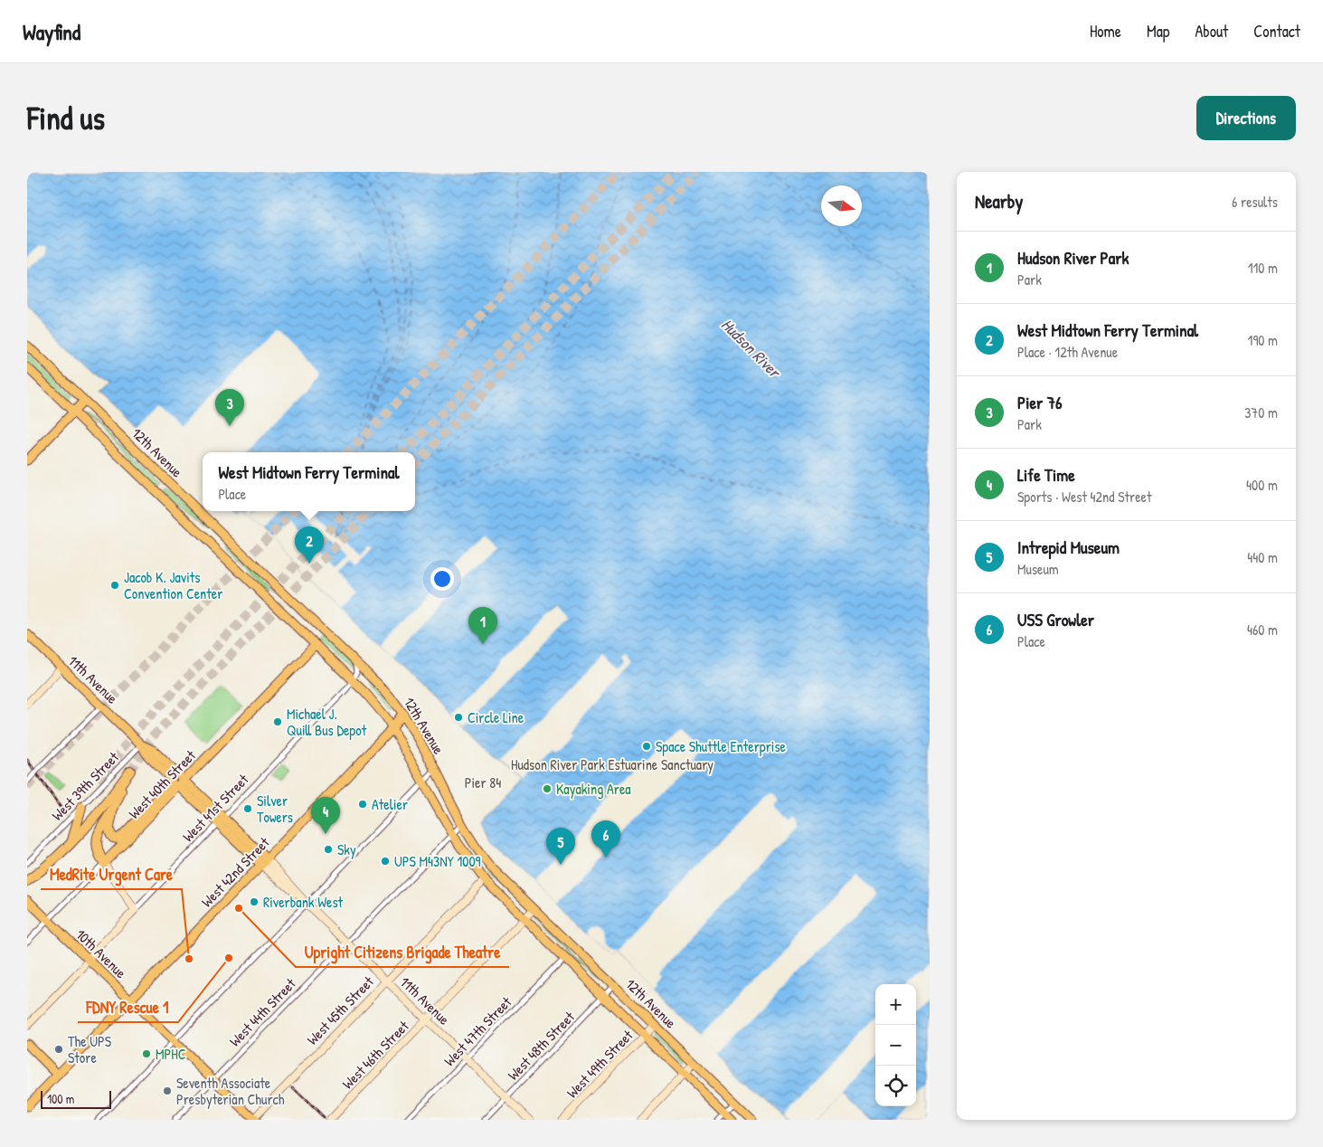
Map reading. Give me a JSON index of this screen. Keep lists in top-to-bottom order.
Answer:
{
  "streets": {
    "main road": [
      "12th Avenue",
      "11th Avenue",
      "West 40th Street",
      "West 41st Street",
      "West 42nd Street",
      "10th Avenue",
      "West 45th Street",
      "West 46th Street",
      "West 49th Street"
    ],
    "street": [
      "West 39th Street",
      "West 44th Street",
      "West 47th Street",
      "West 48th Street"
    ]
  },
  "crossings": [
    ["12th Avenue", "West 40th Street"],
    ["12th Avenue", "West 41st Street"],
    ["12th Avenue", "West 42nd Street"],
    ["12th Avenue", "West 45th Street"],
    ["12th Avenue", "West 44th Street"],
    ["12th Avenue", "West 47th Street"],
    ["12th Avenue", "West 48th Street"],
    ["12th Avenue", "West 46th Street"],
    ["12th Avenue", "West 49th Street"],
    ["11th Avenue", "West 40th Street"],
    ["11th Avenue", "West 39th Street"],
    ["11th Avenue", "West 41st Street"],
    ["11th Avenue", "West 42nd Street"],
    ["11th Avenue", "West 45th Street"],
    ["11th Avenue", "West 44th Street"],
    ["11th Avenue", "West 47th Street"],
    ["11th Avenue", "West 48th Street"],
    ["11th Avenue", "West 46th Street"],
    ["West 40th Street", "10th Avenue"],
    ["West 41st Street", "10th Avenue"],
    ["West 42nd Street", "10th Avenue"],
    ["10th Avenue", "West 45th Street"],
    ["10th Avenue", "West 44th Street"]
  ],
  "water": ["Hudson River"],
  "parks": ["Hudson River Park Estuarine Sanctuary", "Pier 84"],
  "places": [
    "Jacob K. Javits Convention Center",
    "Circle Line",
    "Michael J. Quill Bus Depot",
    "Space Shuttle Enterprise",
    "Kayaking Area",
    "Atelier",
    "Silver Towers",
    "Sky",
    "UPS M43NY 1009",
    "Riverbank West",
    "Upright Citizens Brigade Theatre",
    "FDNY Rescue 1",
    "MedRite Urgent Care",
    "The UPS Store",
    "MPHC",
    "Seventh Associate Presbyterian Church"
  ],
  "scale_bar": "100 m",
  "north": "right",
  "page": {
    "header": "Wayfind",
    "nav": [
      "Home",
      "Map",
      "About",
      "Contact"
    ],
    "buttons": "Directions",
    "title": "Find us",
    "heading": ["Nearby", "6 results"],
    "list": [
      {
        "mark": "1",
        "name": "Hudson River Park",
        "note": "Park",
        "value": "110 m"
      },
      {
        "mark": "2",
        "name": "West Midtown Ferry Terminal",
        "note": "Place · 12th Avenue",
        "value": "190 m"
      },
      {
        "mark": "3",
        "name": "Pier 76",
        "note": "Park",
        "value": "370 m"
      },
      {
        "mark": "4",
        "name": "Life Time",
        "note": "Sports · West 42nd Street",
        "value": "400 m"
      },
      {
        "mark": "5",
        "name": "Intrepid Museum",
        "note": "Museum",
        "value": "440 m"
      },
      {
        "mark": "6",
        "name": "USS Growler",
        "note": "Place",
        "value": "460 m"
      }
    ],
    "pins": [
      "3",
      "2",
      "1",
      "4",
      "6",
      "5"
    ],
    "popup": ["West Midtown Ferry Terminal", "Place"],
    "map_buttons": ["+", "−"],
    "scale": "100 m"
  }
}
